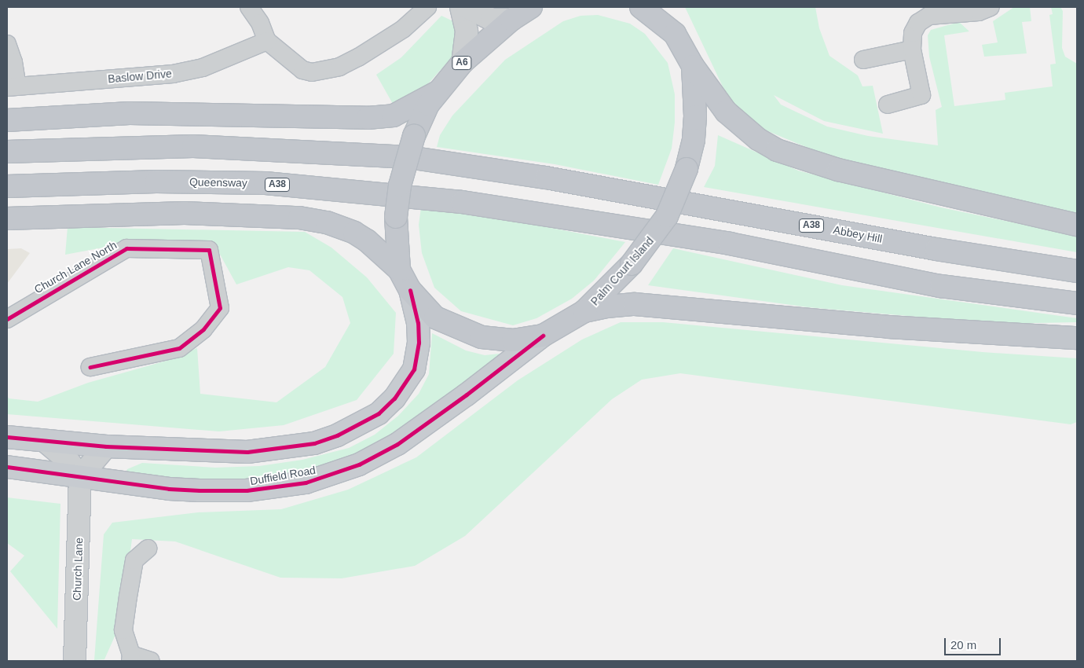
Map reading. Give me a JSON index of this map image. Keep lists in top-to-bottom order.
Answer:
{
  "streets": {
    "highway": [
      "A6",
      "Queensway",
      "A38",
      "Abbey Hill",
      "Palm Court Island"
    ],
    "main road": ["Duffield Road"],
    "street": ["Baslow Drive", "Church Lane North", "Church Lane"]
  },
  "crossings": [
    ["A6", "Palm Court Island"],
    ["Palm Court Island", "Duffield Road"],
    ["Duffield Road", "Church Lane"]
  ],
  "scale_bar": "20 m"
}
